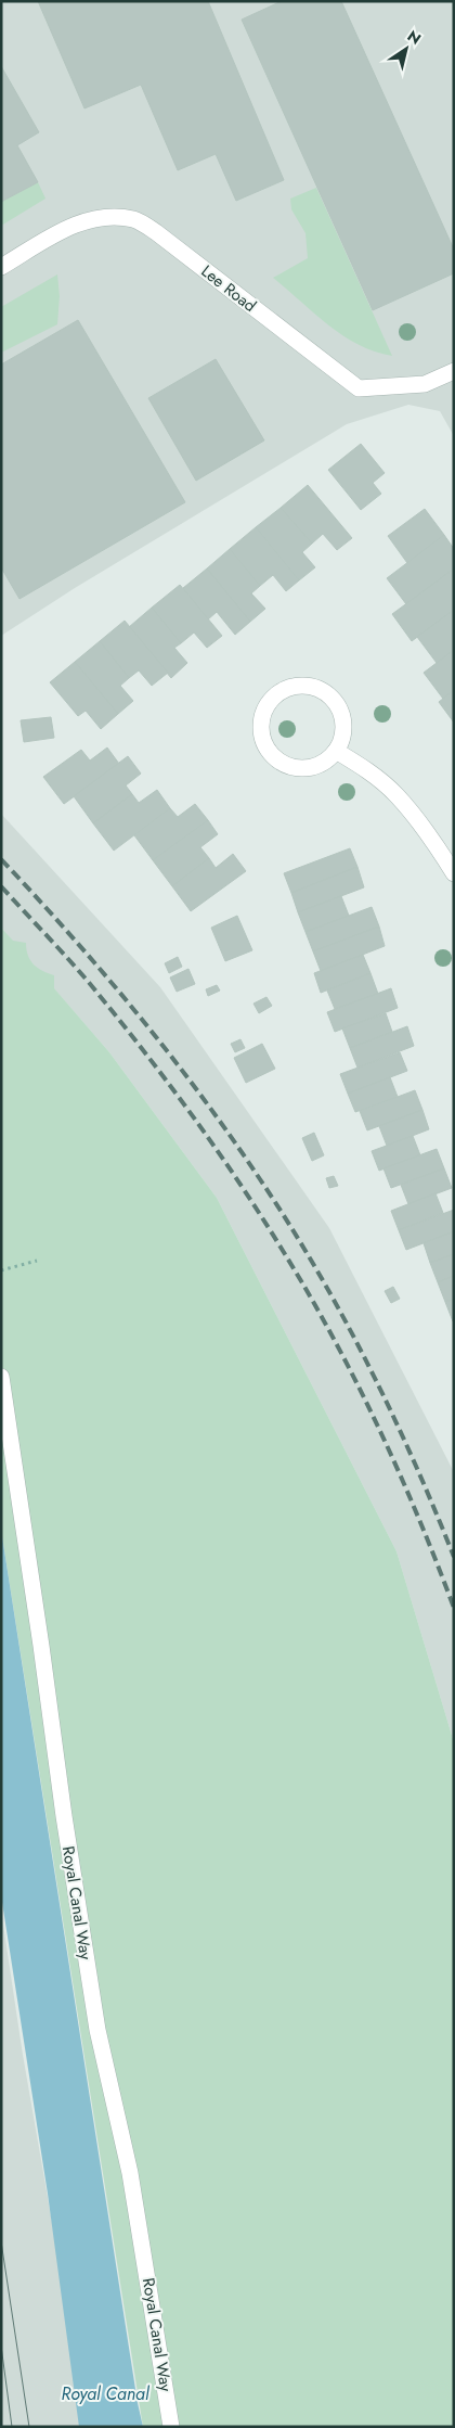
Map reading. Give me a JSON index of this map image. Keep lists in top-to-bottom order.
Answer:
{
  "streets": {
    "street": ["Lee Road", "Royal Canal Way"]
  },
  "water": ["Royal Canal"],
  "north": "top right"
}
